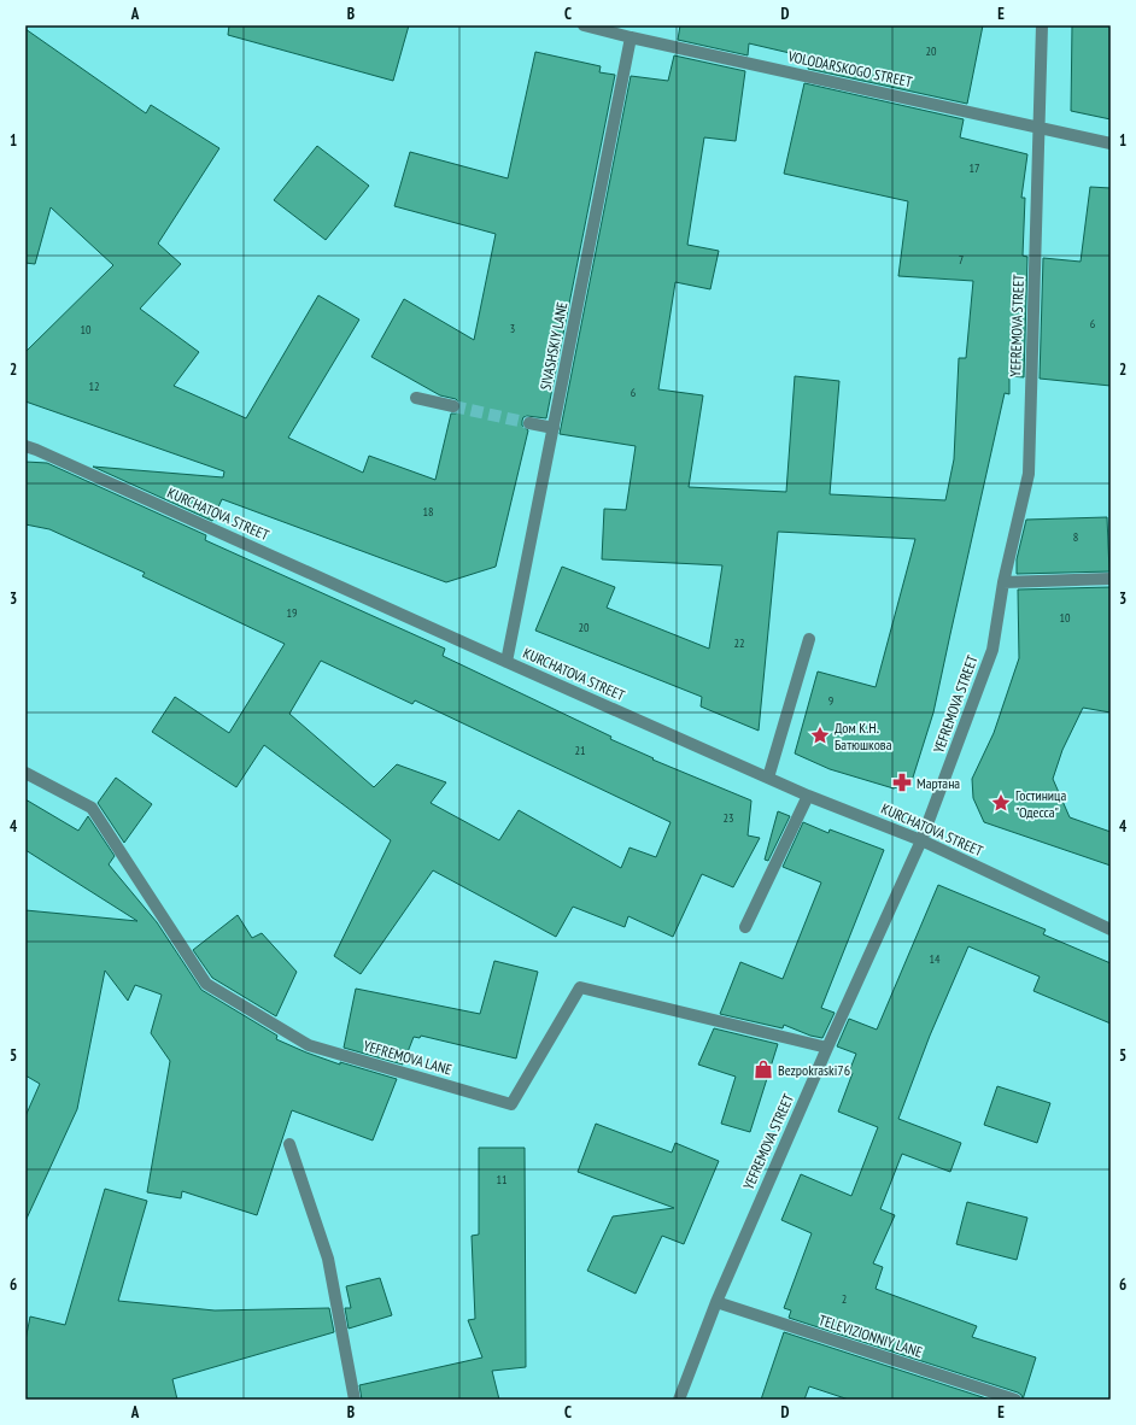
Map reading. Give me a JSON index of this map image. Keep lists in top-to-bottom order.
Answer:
{
  "streets": {
    "street": [
      "VOLODARSKOGO STREET",
      "YEFREMOVA STREET",
      "SIVASHSKIY LANE",
      "KURCHATOVA STREET",
      "YEFREMOVA LANE",
      "TELEVIZIONNIY LANE"
    ]
  },
  "crossings": [
    ["VOLODARSKOGO STREET", "YEFREMOVA STREET"],
    ["VOLODARSKOGO STREET", "SIVASHSKIY LANE"],
    ["YEFREMOVA STREET", "KURCHATOVA STREET"],
    ["YEFREMOVA STREET", "YEFREMOVA LANE"],
    ["YEFREMOVA STREET", "TELEVIZIONNIY LANE"],
    ["SIVASHSKIY LANE", "KURCHATOVA STREET"]
  ],
  "places": {
    "place": ["Дом К.Н. Батюшкова", "Гостиница \"Одесса\""],
    "pharmacy": ["Мартана"],
    "shop": ["Bezpokraski76"]
  },
  "house_numbers": [
    "20",
    "17",
    "7",
    "6",
    "3",
    "10",
    "12",
    "6",
    "18",
    "8",
    "19",
    "10",
    "20",
    "22",
    "9",
    "21",
    "23",
    "14",
    "11",
    "2"
  ],
  "grid": {
    "columns": [
      "A",
      "B",
      "C",
      "D",
      "E"
    ],
    "rows": [
      "1",
      "2",
      "3",
      "4",
      "5",
      "6"
    ]
  }
}
